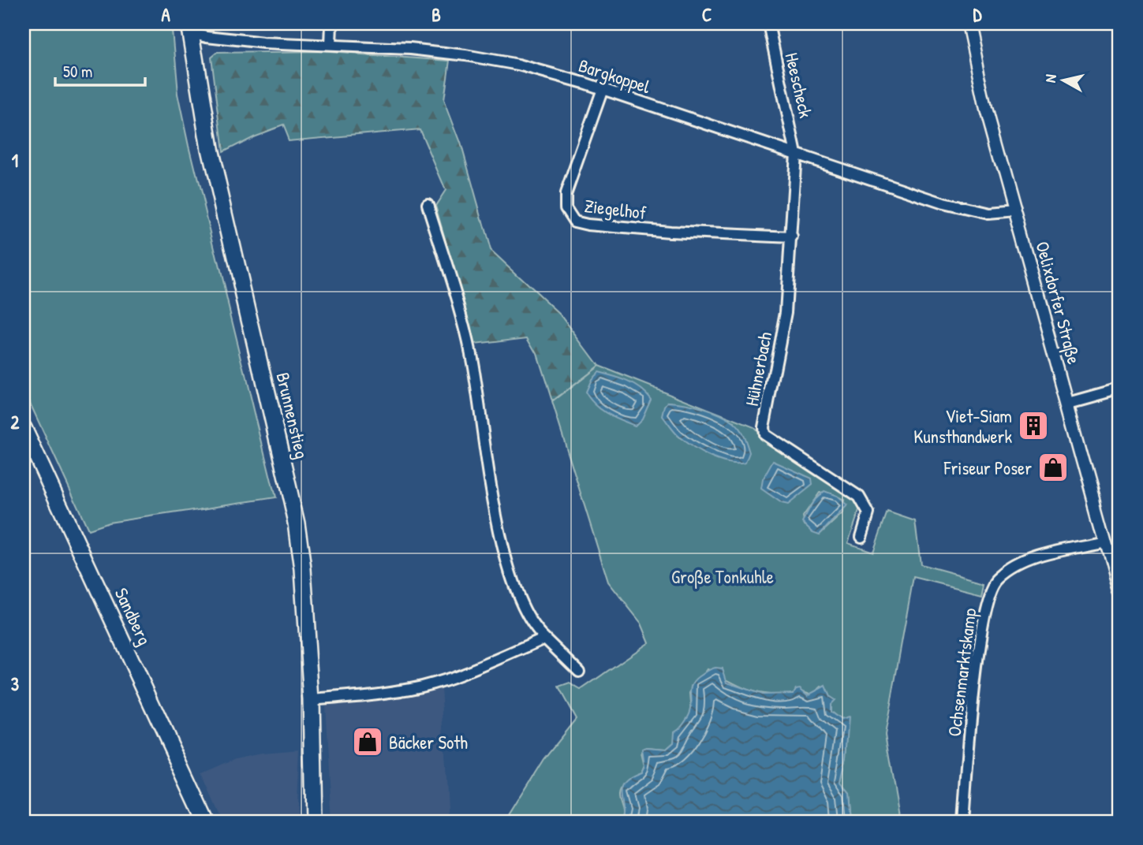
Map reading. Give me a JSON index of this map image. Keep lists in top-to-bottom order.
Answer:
{
  "streets": {
    "main road": ["Brunnenstieg", "Sandberg"],
    "street": [
      "Bargkoppel",
      "Heescheck",
      "Ziegelhof",
      "Oelixdorfer Straße",
      "Hühnerbach",
      "Ochsenmarktskamp"
    ]
  },
  "crossings": [
    ["Bargkoppel", "Heescheck"],
    ["Bargkoppel", "Ziegelhof"],
    ["Bargkoppel", "Oelixdorfer Straße"],
    ["Bargkoppel", "Hühnerbach"],
    ["Bargkoppel", "Brunnenstieg"],
    ["Heescheck", "Hühnerbach"],
    ["Ziegelhof", "Hühnerbach"],
    ["Oelixdorfer Straße", "Ochsenmarktskamp"]
  ],
  "parks": ["Große Tonkuhle"],
  "places": {
    "building": ["Viet-Siam Kunsthandwerk"],
    "shop": ["Friseur Poser", "Bäcker Soth"]
  },
  "scale_bar": "50 m",
  "north": "left",
  "grid": {
    "columns": [
      "A",
      "B",
      "C",
      "D"
    ],
    "rows": ["1", "2", "3"]
  }
}
